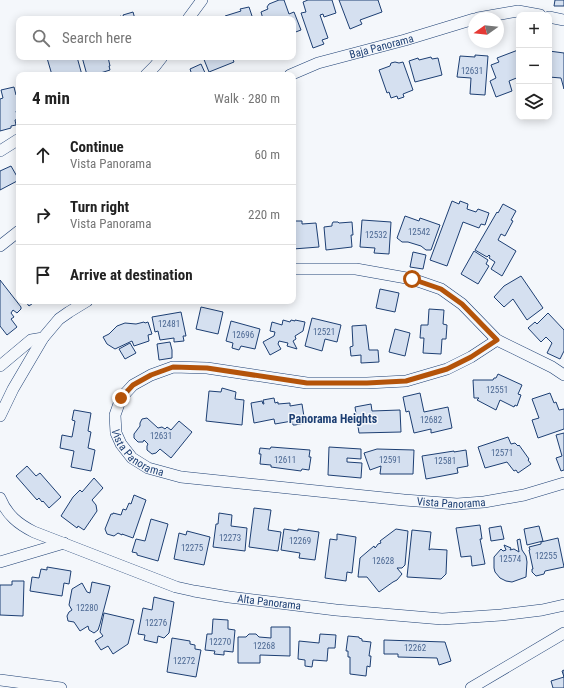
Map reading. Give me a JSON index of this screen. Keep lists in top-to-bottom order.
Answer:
{
  "streets": {
    "street": ["Baja Panorama", "Vista Panorama", "Alta Panorama"]
  },
  "districts": ["Panorama Heights"],
  "house_numbers": [
    "12631",
    "12542",
    "12532",
    "12481",
    "12521",
    "12696",
    "12551",
    "12682",
    "12631",
    "12571",
    "12611",
    "12591",
    "12581",
    "12273",
    "12269",
    "12275",
    "12255",
    "12574",
    "12628",
    "12280",
    "12276",
    "12270",
    "12268",
    "12262",
    "12272"
  ],
  "north": "left",
  "page": {
    "map_buttons": ["+", "−"],
    "search": "Search here",
    "heading": ["4 min", "Walk · 280 m"],
    "list": [
      ["Continue", "Vista Panorama", "60 m"],
      ["Turn right", "Vista Panorama", "220 m"],
      "Arrive at destination"
    ]
  }
}
